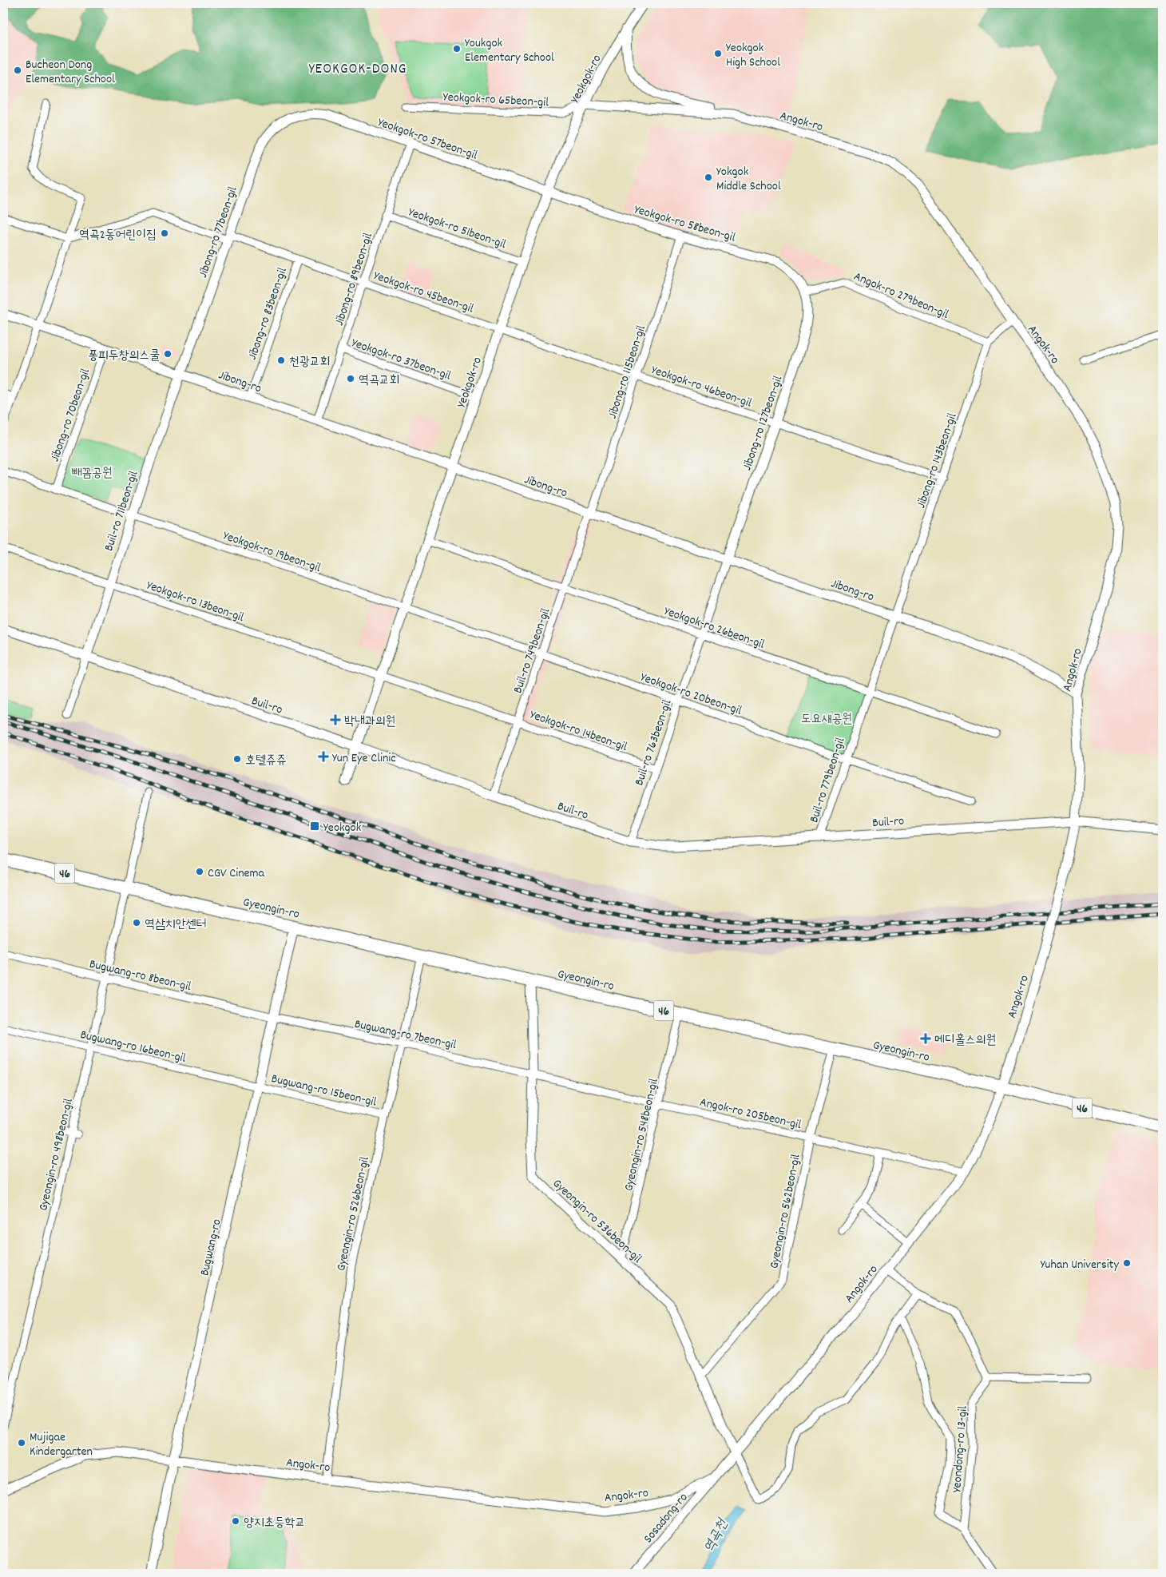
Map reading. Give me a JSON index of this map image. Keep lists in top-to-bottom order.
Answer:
{
  "streets": {
    "main road": ["46", "Gyeongin-ro"],
    "street": [
      "Yeokgok-ro",
      "Yeokgok-ro 65beon-gil",
      "Angok-ro",
      "Yeokgok-ro 57beon-gil",
      "Yeokgok-ro 58beon-gil",
      "Yeokgok-ro 51beon-gil",
      "Jibong-ro 77beon-gil",
      "Jibong-ro 89beon-gil",
      "Yeokgok-ro 45beon-gil",
      "Angok-ro 279beon-gil",
      "Jibong-ro 83beon-gil",
      "Yeokgok-ro 37beon-gil",
      "Jibong-ro 115beon-gil",
      "Jibong-ro",
      "Yeokgok-ro 46beon-gil",
      "Jibong-ro 70beon-gil",
      "Jibong-ro 127beon-gil",
      "Jibong-ro 143beon-gil",
      "Buil-ro 711beon-gil",
      "Yeokgok-ro 19beon-gil",
      "Yeokgok-ro 13beon-gil",
      "Yeokgok-ro 26beon-gil",
      "Buil-ro 749beon-gil",
      "Yeokgok-ro 20beon-gil",
      "Buil-ro",
      "Yeokgok-ro 14beon-gil",
      "Buil-ro 763beon-gil",
      "Buil-ro 779beon-gil",
      "Bugwang-ro 8beon-gil",
      "Bugwang-ro 7beon-gil",
      "Bugwang-ro 16beon-gil",
      "Bugwang-ro 15beon-gil",
      "Angok-ro 205beon-gil",
      "Gyeongin-ro 548beon-gil",
      "Gyeongin-ro 498beon-gil",
      "Gyeongin-ro 562beon-gil",
      "Gyeongin-ro 526beon-gil",
      "Gyeongin-ro 536beon-gil",
      "Bugwang-ro",
      "Yeondong-ro 13-gil",
      "Sosadong-ro"
    ]
  },
  "crossings": [
    ["Yeokgok-ro", "Yeokgok-ro 65beon-gil"],
    ["Yeokgok-ro", "Angok-ro"],
    ["Yeokgok-ro", "Yeokgok-ro 57beon-gil"],
    ["Yeokgok-ro", "Yeokgok-ro 58beon-gil"],
    ["Yeokgok-ro", "Yeokgok-ro 51beon-gil"],
    ["Yeokgok-ro", "Yeokgok-ro 45beon-gil"],
    ["Yeokgok-ro", "Yeokgok-ro 37beon-gil"],
    ["Yeokgok-ro", "Jibong-ro"],
    ["Yeokgok-ro", "Yeokgok-ro 46beon-gil"],
    ["Yeokgok-ro", "Yeokgok-ro 19beon-gil"],
    ["Yeokgok-ro", "Yeokgok-ro 13beon-gil"],
    ["Yeokgok-ro", "Yeokgok-ro 26beon-gil"],
    ["Yeokgok-ro", "Yeokgok-ro 20beon-gil"],
    ["Yeokgok-ro", "Buil-ro"],
    ["Yeokgok-ro", "Yeokgok-ro 14beon-gil"],
    ["Yeokgok-ro 65beon-gil", "Angok-ro"],
    ["Angok-ro", "Jibong-ro"],
    ["Angok-ro", "Buil-ro"],
    ["Angok-ro", "Gyeongin-ro"],
    ["Angok-ro", "Angok-ro 205beon-gil"],
    ["Angok-ro", "Gyeongin-ro 526beon-gil"],
    ["Angok-ro", "Gyeongin-ro 536beon-gil"],
    ["Angok-ro", "Bugwang-ro"],
    ["Angok-ro", "Sosadong-ro"],
    ["Yeokgok-ro 57beon-gil", "Yeokgok-ro 58beon-gil"],
    ["Yeokgok-ro 57beon-gil", "Jibong-ro 77beon-gil"],
    ["Yeokgok-ro 57beon-gil", "Jibong-ro 89beon-gil"],
    ["Yeokgok-ro 58beon-gil", "Angok-ro 279beon-gil"],
    ["Yeokgok-ro 58beon-gil", "Jibong-ro 115beon-gil"],
    ["Yeokgok-ro 58beon-gil", "Jibong-ro 127beon-gil"],
    ["Yeokgok-ro 51beon-gil", "Jibong-ro 89beon-gil"],
    ["Jibong-ro 77beon-gil", "Yeokgok-ro 45beon-gil"],
    ["Jibong-ro 77beon-gil", "Jibong-ro"],
    ["Jibong-ro 77beon-gil", "Buil-ro 711beon-gil"],
    ["Jibong-ro 89beon-gil", "Yeokgok-ro 45beon-gil"],
    ["Jibong-ro 89beon-gil", "Yeokgok-ro 37beon-gil"],
    ["Jibong-ro 89beon-gil", "Jibong-ro"],
    ["Yeokgok-ro 45beon-gil", "Jibong-ro 83beon-gil"],
    ["Yeokgok-ro 45beon-gil", "Yeokgok-ro 46beon-gil"],
    ["Angok-ro 279beon-gil", "Jibong-ro 127beon-gil"],
    ["Angok-ro 279beon-gil", "Jibong-ro 143beon-gil"],
    ["Jibong-ro 83beon-gil", "Jibong-ro"],
    ["Jibong-ro 115beon-gil", "Jibong-ro"],
    ["Jibong-ro 115beon-gil", "Yeokgok-ro 46beon-gil"],
    ["Jibong-ro 115beon-gil", "Buil-ro 749beon-gil"],
    ["Jibong-ro", "Jibong-ro 70beon-gil"],
    ["Jibong-ro", "Jibong-ro 127beon-gil"],
    ["Jibong-ro", "Jibong-ro 143beon-gil"],
    ["Jibong-ro", "Buil-ro 711beon-gil"],
    ["Jibong-ro", "Buil-ro 749beon-gil"],
    ["Jibong-ro", "Buil-ro 763beon-gil"],
    ["Jibong-ro", "Buil-ro 779beon-gil"],
    ["Yeokgok-ro 46beon-gil", "Jibong-ro 127beon-gil"],
    ["Yeokgok-ro 46beon-gil", "Jibong-ro 143beon-gil"],
    ["Jibong-ro 70beon-gil", "Yeokgok-ro 19beon-gil"],
    ["Jibong-ro 127beon-gil", "Buil-ro 763beon-gil"],
    ["Jibong-ro 143beon-gil", "Buil-ro 779beon-gil"],
    ["Buil-ro 711beon-gil", "Yeokgok-ro 19beon-gil"],
    ["Buil-ro 711beon-gil", "Yeokgok-ro 13beon-gil"],
    ["Buil-ro 711beon-gil", "Buil-ro"],
    ["Yeokgok-ro 19beon-gil", "Yeokgok-ro 20beon-gil"],
    ["Yeokgok-ro 13beon-gil", "Yeokgok-ro 14beon-gil"],
    ["Yeokgok-ro 26beon-gil", "Buil-ro 749beon-gil"],
    ["Yeokgok-ro 26beon-gil", "Buil-ro 763beon-gil"],
    ["Yeokgok-ro 26beon-gil", "Buil-ro 779beon-gil"],
    ["Buil-ro 749beon-gil", "Yeokgok-ro 20beon-gil"],
    ["Buil-ro 749beon-gil", "Buil-ro"],
    ["Buil-ro 749beon-gil", "Yeokgok-ro 14beon-gil"],
    ["Yeokgok-ro 20beon-gil", "Buil-ro 763beon-gil"],
    ["Yeokgok-ro 20beon-gil", "Buil-ro 779beon-gil"],
    ["Buil-ro", "Buil-ro 763beon-gil"],
    ["Buil-ro", "Buil-ro 779beon-gil"],
    ["Yeokgok-ro 14beon-gil", "Buil-ro 763beon-gil"],
    ["Gyeongin-ro", "Gyeongin-ro 548beon-gil"],
    ["Gyeongin-ro", "Gyeongin-ro 498beon-gil"],
    ["Gyeongin-ro", "Gyeongin-ro 562beon-gil"],
    ["Gyeongin-ro", "Gyeongin-ro 526beon-gil"],
    ["Gyeongin-ro", "Gyeongin-ro 536beon-gil"],
    ["Gyeongin-ro", "Bugwang-ro"],
    ["Bugwang-ro 8beon-gil", "Bugwang-ro 7beon-gil"],
    ["Bugwang-ro 8beon-gil", "Gyeongin-ro 498beon-gil"],
    ["Bugwang-ro 8beon-gil", "Bugwang-ro"],
    ["Bugwang-ro 7beon-gil", "Angok-ro 205beon-gil"],
    ["Bugwang-ro 7beon-gil", "Gyeongin-ro 526beon-gil"],
    ["Bugwang-ro 7beon-gil", "Gyeongin-ro 536beon-gil"],
    ["Bugwang-ro 7beon-gil", "Bugwang-ro"],
    ["Bugwang-ro 16beon-gil", "Bugwang-ro 15beon-gil"],
    ["Bugwang-ro 16beon-gil", "Gyeongin-ro 498beon-gil"],
    ["Bugwang-ro 16beon-gil", "Bugwang-ro"],
    ["Bugwang-ro 15beon-gil", "Gyeongin-ro 526beon-gil"],
    ["Bugwang-ro 15beon-gil", "Bugwang-ro"],
    ["Angok-ro 205beon-gil", "Gyeongin-ro 548beon-gil"],
    ["Angok-ro 205beon-gil", "Gyeongin-ro 562beon-gil"],
    ["Angok-ro 205beon-gil", "Gyeongin-ro 536beon-gil"],
    ["Gyeongin-ro 548beon-gil", "Gyeongin-ro 536beon-gil"],
    ["Gyeongin-ro 562beon-gil", "Gyeongin-ro 536beon-gil"]
  ],
  "districts": ["YEOKGOK-DONG"],
  "water": ["역곡천"],
  "parks": ["빼꼼공원", "도요새공원"],
  "places": {
    "other": [
      "Youkgok Elementary School",
      "Yeokgok High School",
      "Bucheon Dong Elementary School",
      "Yokgok Middle School",
      "역곡2동어린이집",
      "퐁피두창의스쿨",
      "천광교회",
      "역곡교회",
      "호텔쥬쥬",
      "CGV Cinema",
      "역삼치안센터",
      "Yuhan University",
      "Mujigae Kindergarten",
      "양지초등학교"
    ],
    "health": ["박내과의원", "Yun Eye Clinic", "메디홀스의원"],
    "transit": ["Yeokgok"]
  }
}
